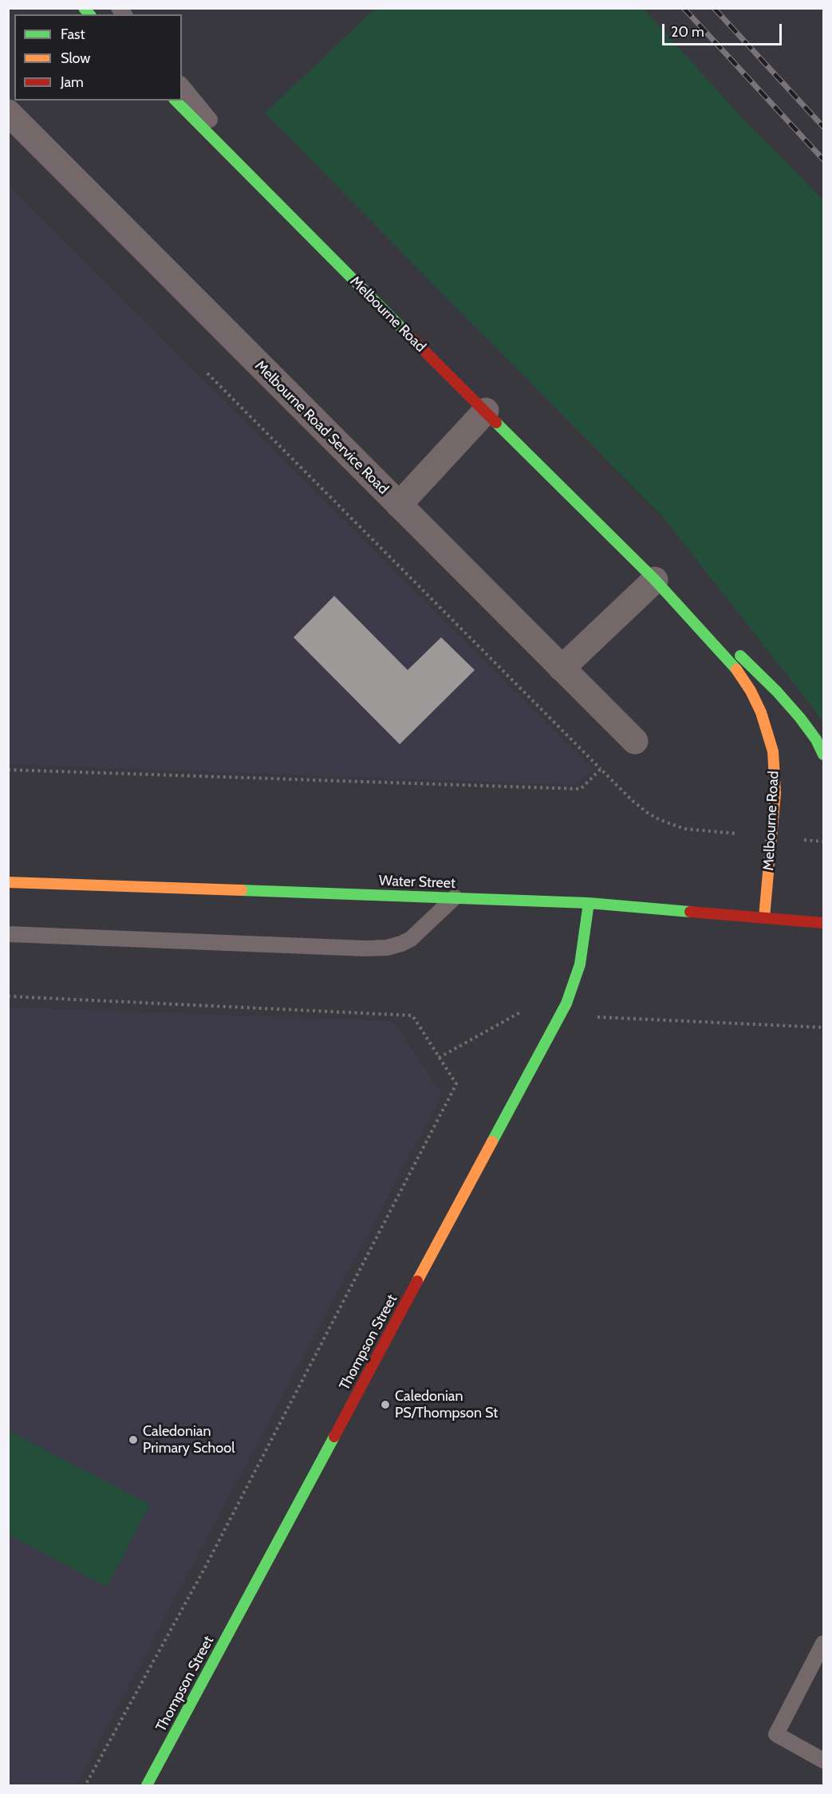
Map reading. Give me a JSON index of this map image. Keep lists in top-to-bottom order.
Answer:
{
  "streets": {
    "street": [
      "Melbourne Road",
      "Melbourne Road Service Road",
      "Water Street",
      "Thompson Street"
    ]
  },
  "crossings": [
    ["Melbourne Road", "Water Street"],
    ["Water Street", "Thompson Street"]
  ],
  "places": ["Caledonian PS/Thompson St", "Caledonian Primary School"],
  "legend": ["Fast", "Slow", "Jam"],
  "scale_bar": "20 m"
}
